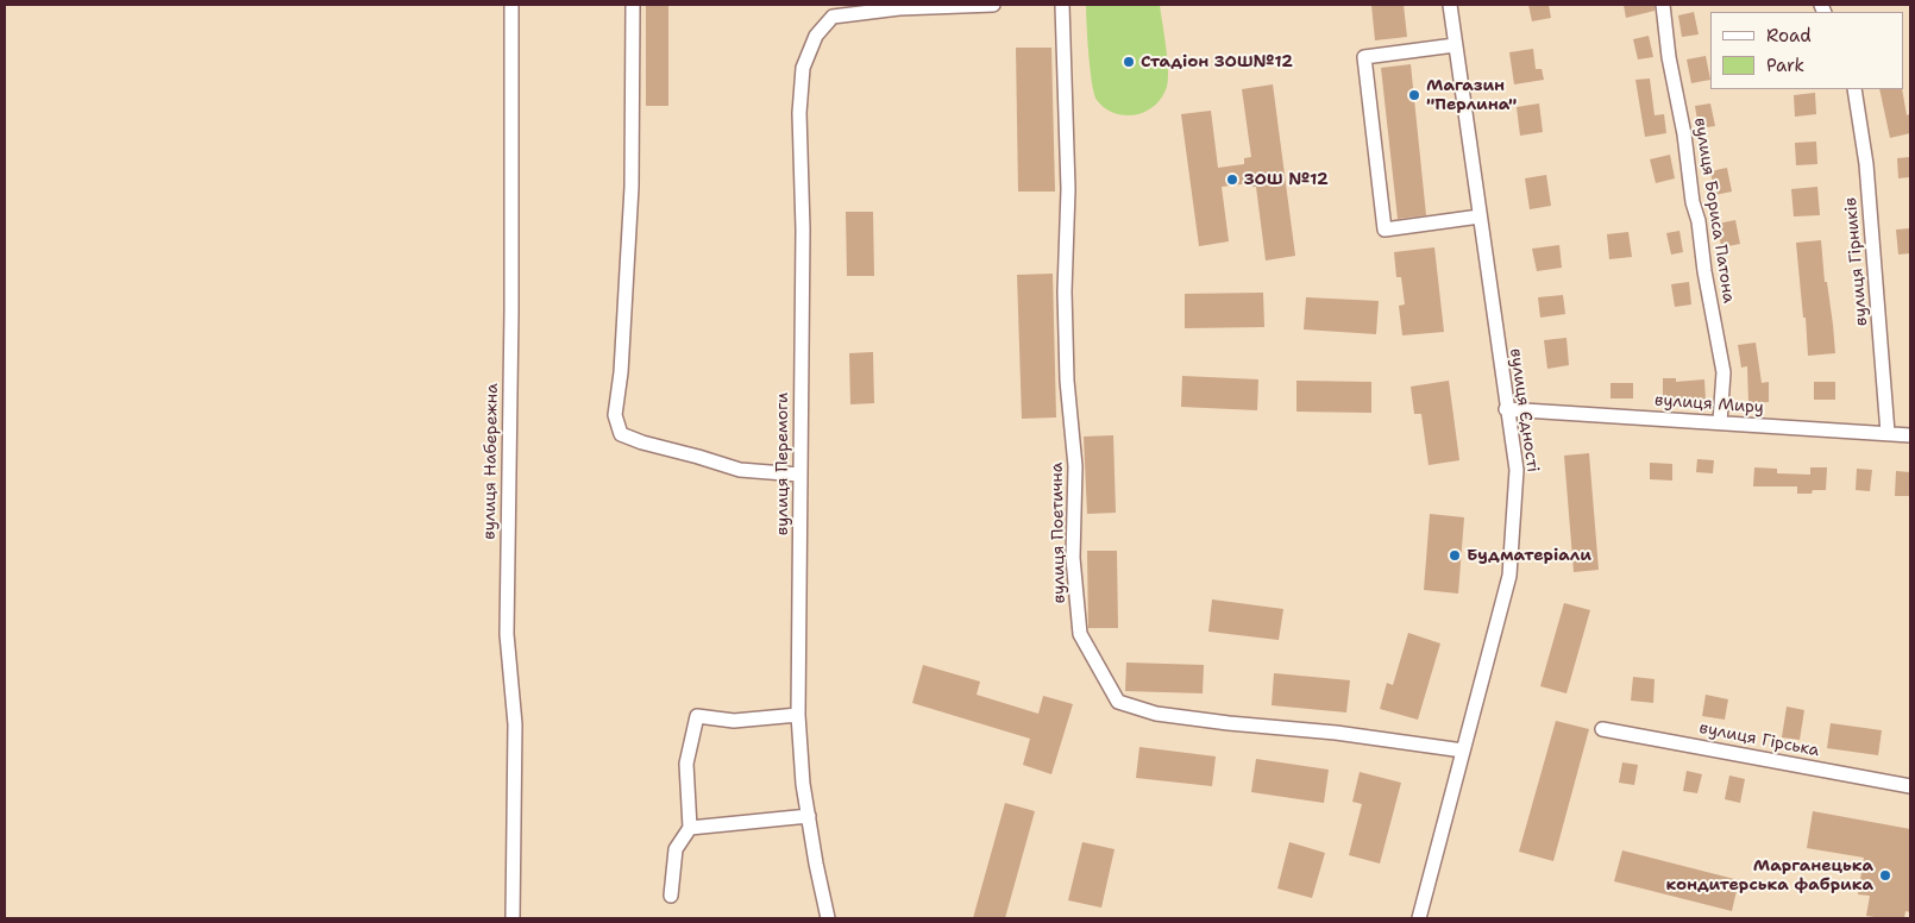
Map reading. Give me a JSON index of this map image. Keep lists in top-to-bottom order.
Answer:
{
  "streets": {
    "street": [
      "вулиця Бориса Патона",
      "вулиця Гірників",
      "вулиця Миру",
      "вулиця Єдності",
      "вулиця Набережна",
      "вулиця Перемоги",
      "вулиця Поетична",
      "вулиця Гірська"
    ]
  },
  "crossings": [
    ["вулиця Бориса Патона", "вулиця Миру"],
    ["вулиця Гірників", "вулиця Миру"],
    ["вулиця Миру", "вулиця Єдності"],
    ["вулиця Єдності", "вулиця Поетична"]
  ],
  "places": [
    "Стадіон ЗОШ№12",
    "Магазин \"Перлина\"",
    "ЗОШ №12",
    "Будматеріали",
    "Марганецька кондитерська фабрика"
  ],
  "legend": ["Road", "Park"]
}
